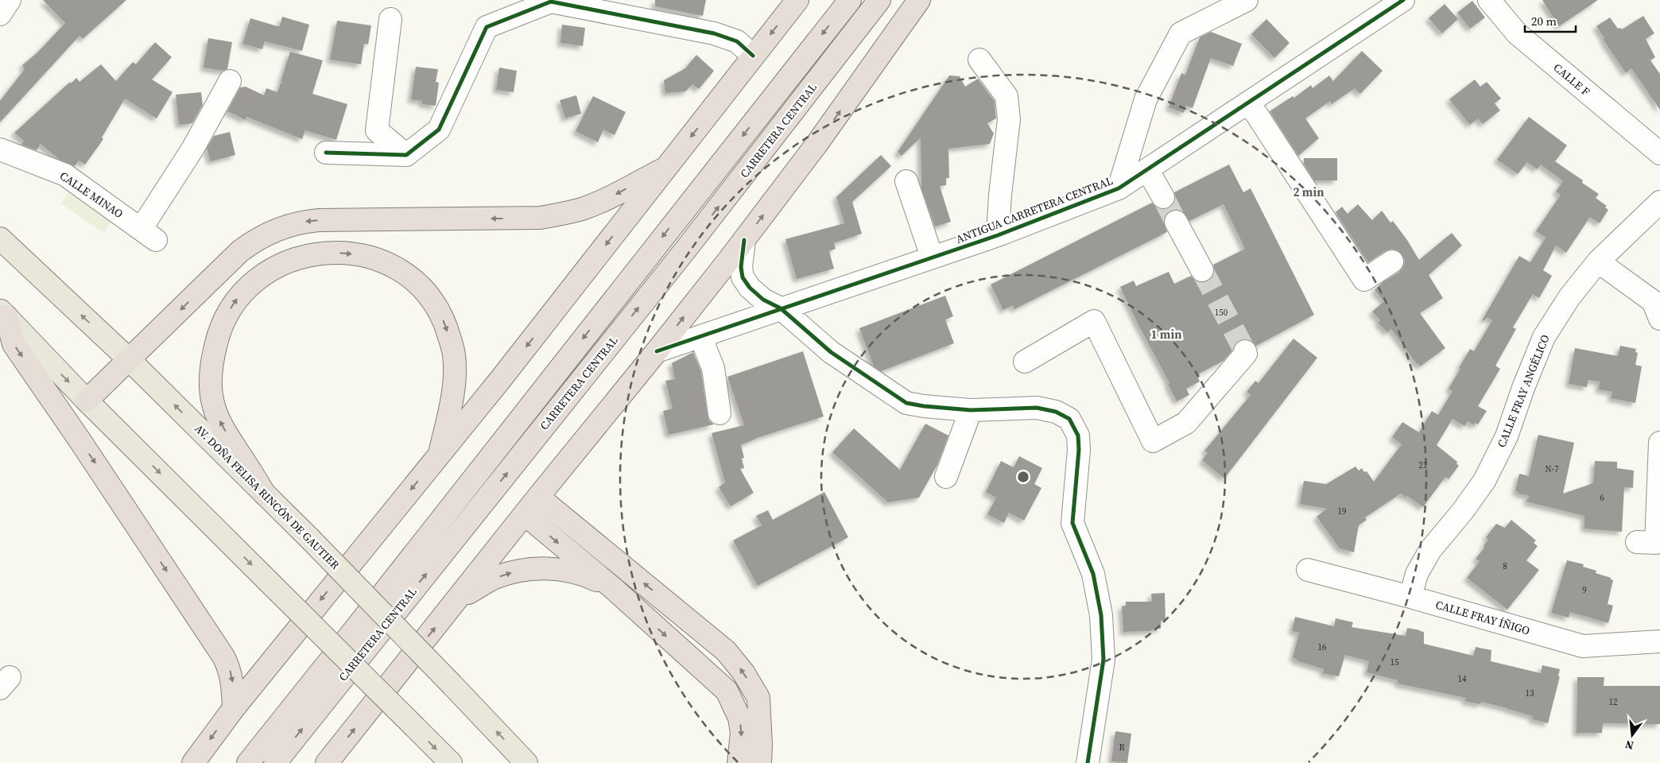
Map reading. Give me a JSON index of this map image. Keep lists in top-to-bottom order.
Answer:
{
  "streets": {
    "highway": ["CARRETERA CENTRAL"],
    "main road": ["AV. DOÑA FELISA RINCÓN DE GAUTIER"],
    "street": [
      "CALLE F",
      "CALLE MINAO",
      "ANTIGUA CARRETERA CENTRAL",
      "CALLE FRAY ANGÉLICO",
      "CALLE FRAY ÍÑIGO"
    ]
  },
  "crossings": [
    ["CALLE FRAY ANGÉLICO", "CALLE FRAY ÍÑIGO"]
  ],
  "house_numbers": [
    "150",
    "21",
    "N-7",
    "6",
    "19",
    "8",
    "9",
    "16",
    "15",
    "14",
    "13",
    "12",
    "R"
  ],
  "scale_bar": "20 m",
  "north": "bottom",
  "rings": ["2 min", "1 min"]
}
